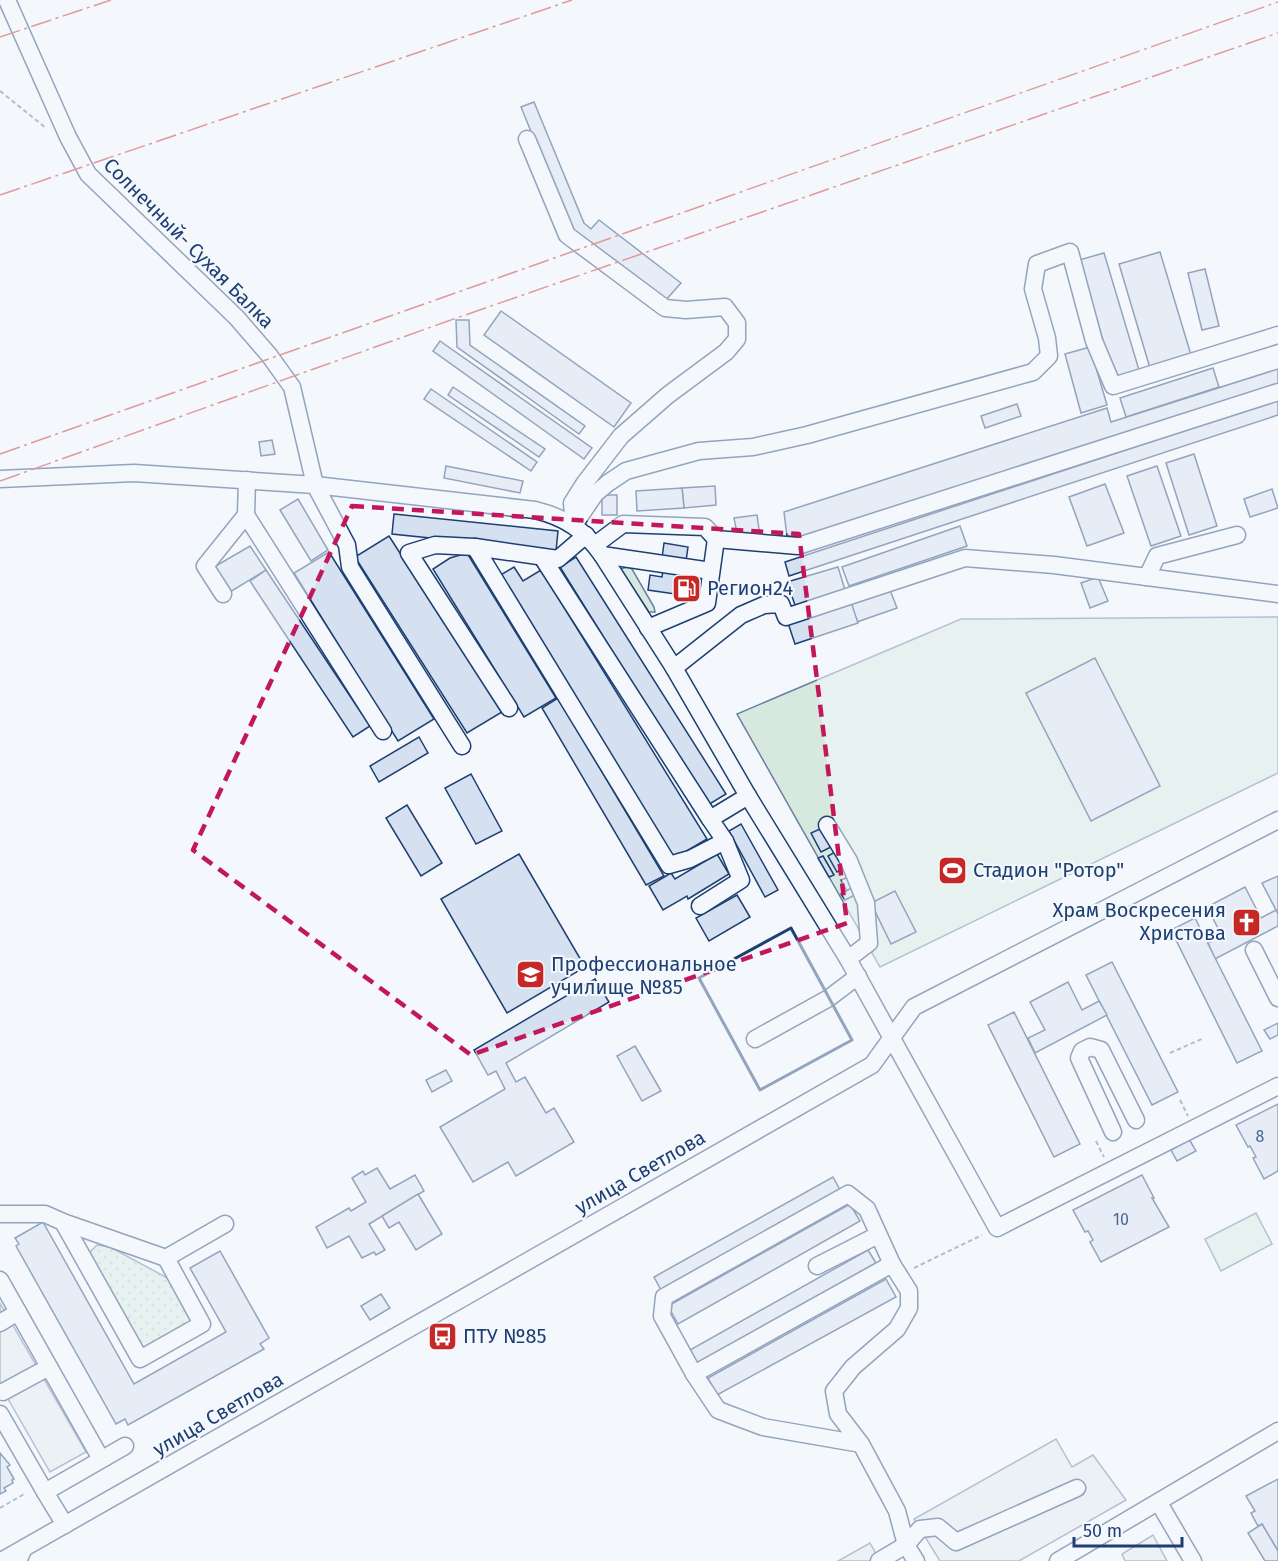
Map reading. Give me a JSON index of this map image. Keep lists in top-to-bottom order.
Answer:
{
  "streets": {
    "street": ["Солнечный- Сухая Балка", "улица Светлова"]
  },
  "places": {
    "fuel station": ["Регион24"],
    "sports": ["Стадион \"Ротор\""],
    "church": ["Храм Воскресения Христова"],
    "school or university": ["Профессиональное училище №85"],
    "bus stop": ["ПТУ №85"]
  },
  "house_numbers": ["8", "10"],
  "scale_bar": "50 m"
}
